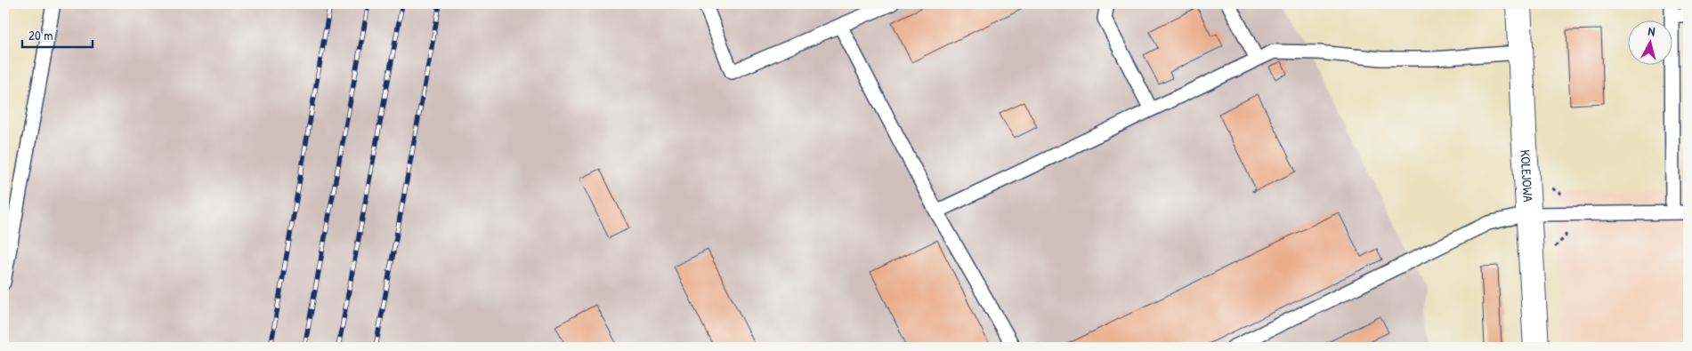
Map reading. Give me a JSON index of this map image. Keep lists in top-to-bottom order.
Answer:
{
  "streets": {
    "street": ["KOLEJOWA"]
  },
  "scale_bar": "20 m",
  "north": "top"
}
